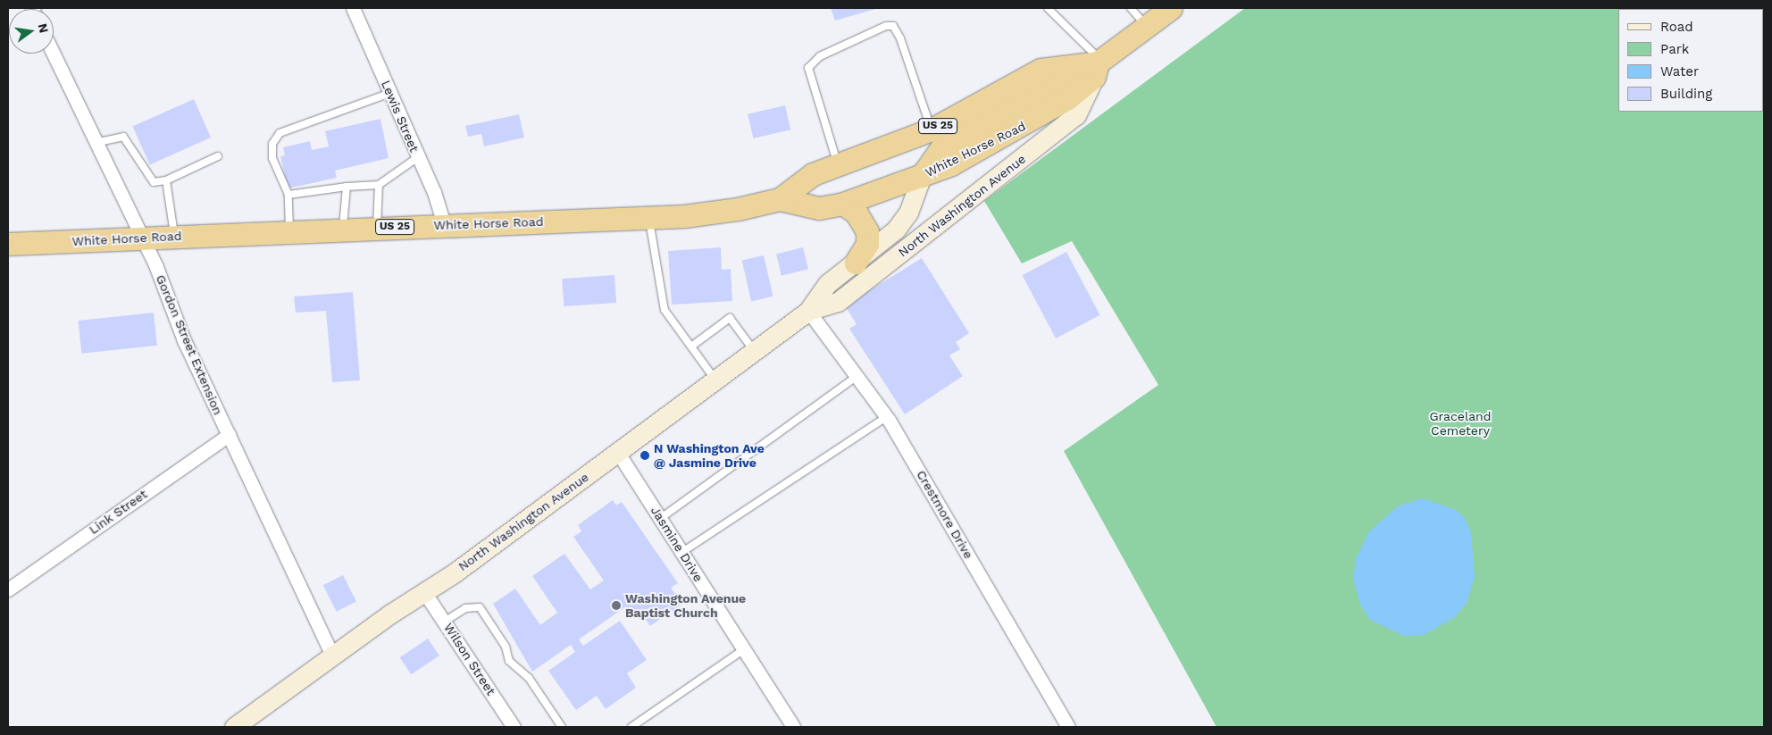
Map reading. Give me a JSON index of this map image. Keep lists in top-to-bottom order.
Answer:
{
  "streets": {
    "highway": ["US 25", "White Horse Road"],
    "main road": ["North Washington Avenue"],
    "street": [
      "Lewis Street",
      "Gordon Street Extension",
      "Link Street",
      "Crestmore Drive",
      "Jasmine Drive",
      "Wilson Street"
    ]
  },
  "crossings": [
    ["Lewis Street", "White Horse Road"],
    ["White Horse Road", "North Washington Avenue"],
    ["White Horse Road", "Gordon Street Extension"],
    ["North Washington Avenue", "Gordon Street Extension"],
    ["North Washington Avenue", "Crestmore Drive"],
    ["North Washington Avenue", "Jasmine Drive"],
    ["North Washington Avenue", "Wilson Street"],
    ["Gordon Street Extension", "Link Street"]
  ],
  "parks": ["Graceland Cemetery"],
  "places": ["N Washington Ave @ Jasmine Drive", "Washington Avenue Baptist Church"],
  "legend": [
    "Road",
    "Park",
    "Water",
    "Building"
  ],
  "north": "right"
}
